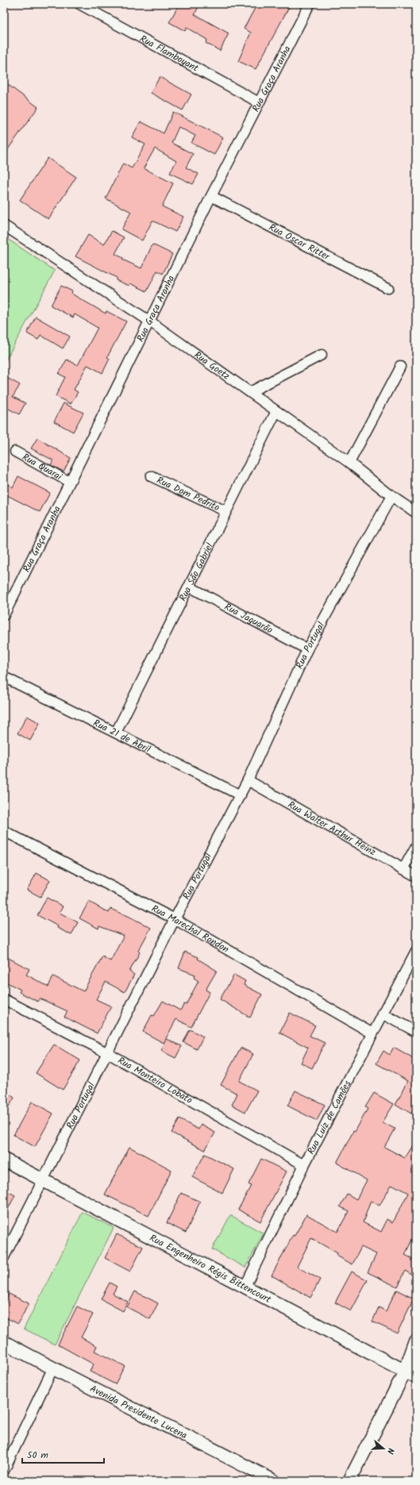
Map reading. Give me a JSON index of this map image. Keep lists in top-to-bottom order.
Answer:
{
  "streets": {
    "main road": ["Rua Engenheiro Régis Bittencourt", "Avenida Presidente Lucena"],
    "street": [
      "Rua Flamboyant",
      "Rua Graça Aranha",
      "Rua Oscar Ritter",
      "Rua Goetz",
      "Rua Quarai",
      "Rua Dom Pedrito",
      "Rua São Gabriel",
      "Rua Jaguarão",
      "Rua Portugal",
      "Rua 21 de Abril",
      "Rua Walter Arthur Heinz",
      "Rua Marechal Rondon",
      "Rua Monteiro Lobato",
      "Rua Luiz de Camões"
    ]
  },
  "crossings": [
    ["Rua Flamboyant", "Rua Graça Aranha"],
    ["Rua Graça Aranha", "Rua Oscar Ritter"],
    ["Rua Graça Aranha", "Rua Goetz"],
    ["Rua Graça Aranha", "Rua Quarai"],
    ["Rua Goetz", "Rua São Gabriel"],
    ["Rua Goetz", "Rua Portugal"],
    ["Rua Dom Pedrito", "Rua São Gabriel"],
    ["Rua São Gabriel", "Rua Jaguarão"],
    ["Rua São Gabriel", "Rua 21 de Abril"],
    ["Rua Jaguarão", "Rua Portugal"],
    ["Rua Portugal", "Rua 21 de Abril"],
    ["Rua Portugal", "Rua Walter Arthur Heinz"],
    ["Rua Portugal", "Rua Marechal Rondon"],
    ["Rua Portugal", "Rua Monteiro Lobato"],
    ["Rua Portugal", "Rua Engenheiro Régis Bittencourt"],
    ["Rua Marechal Rondon", "Rua Luiz de Camões"],
    ["Rua Monteiro Lobato", "Rua Luiz de Camões"],
    ["Rua Luiz de Camões", "Rua Engenheiro Régis Bittencourt"]
  ],
  "scale_bar": "50 m",
  "north": "right"
}
